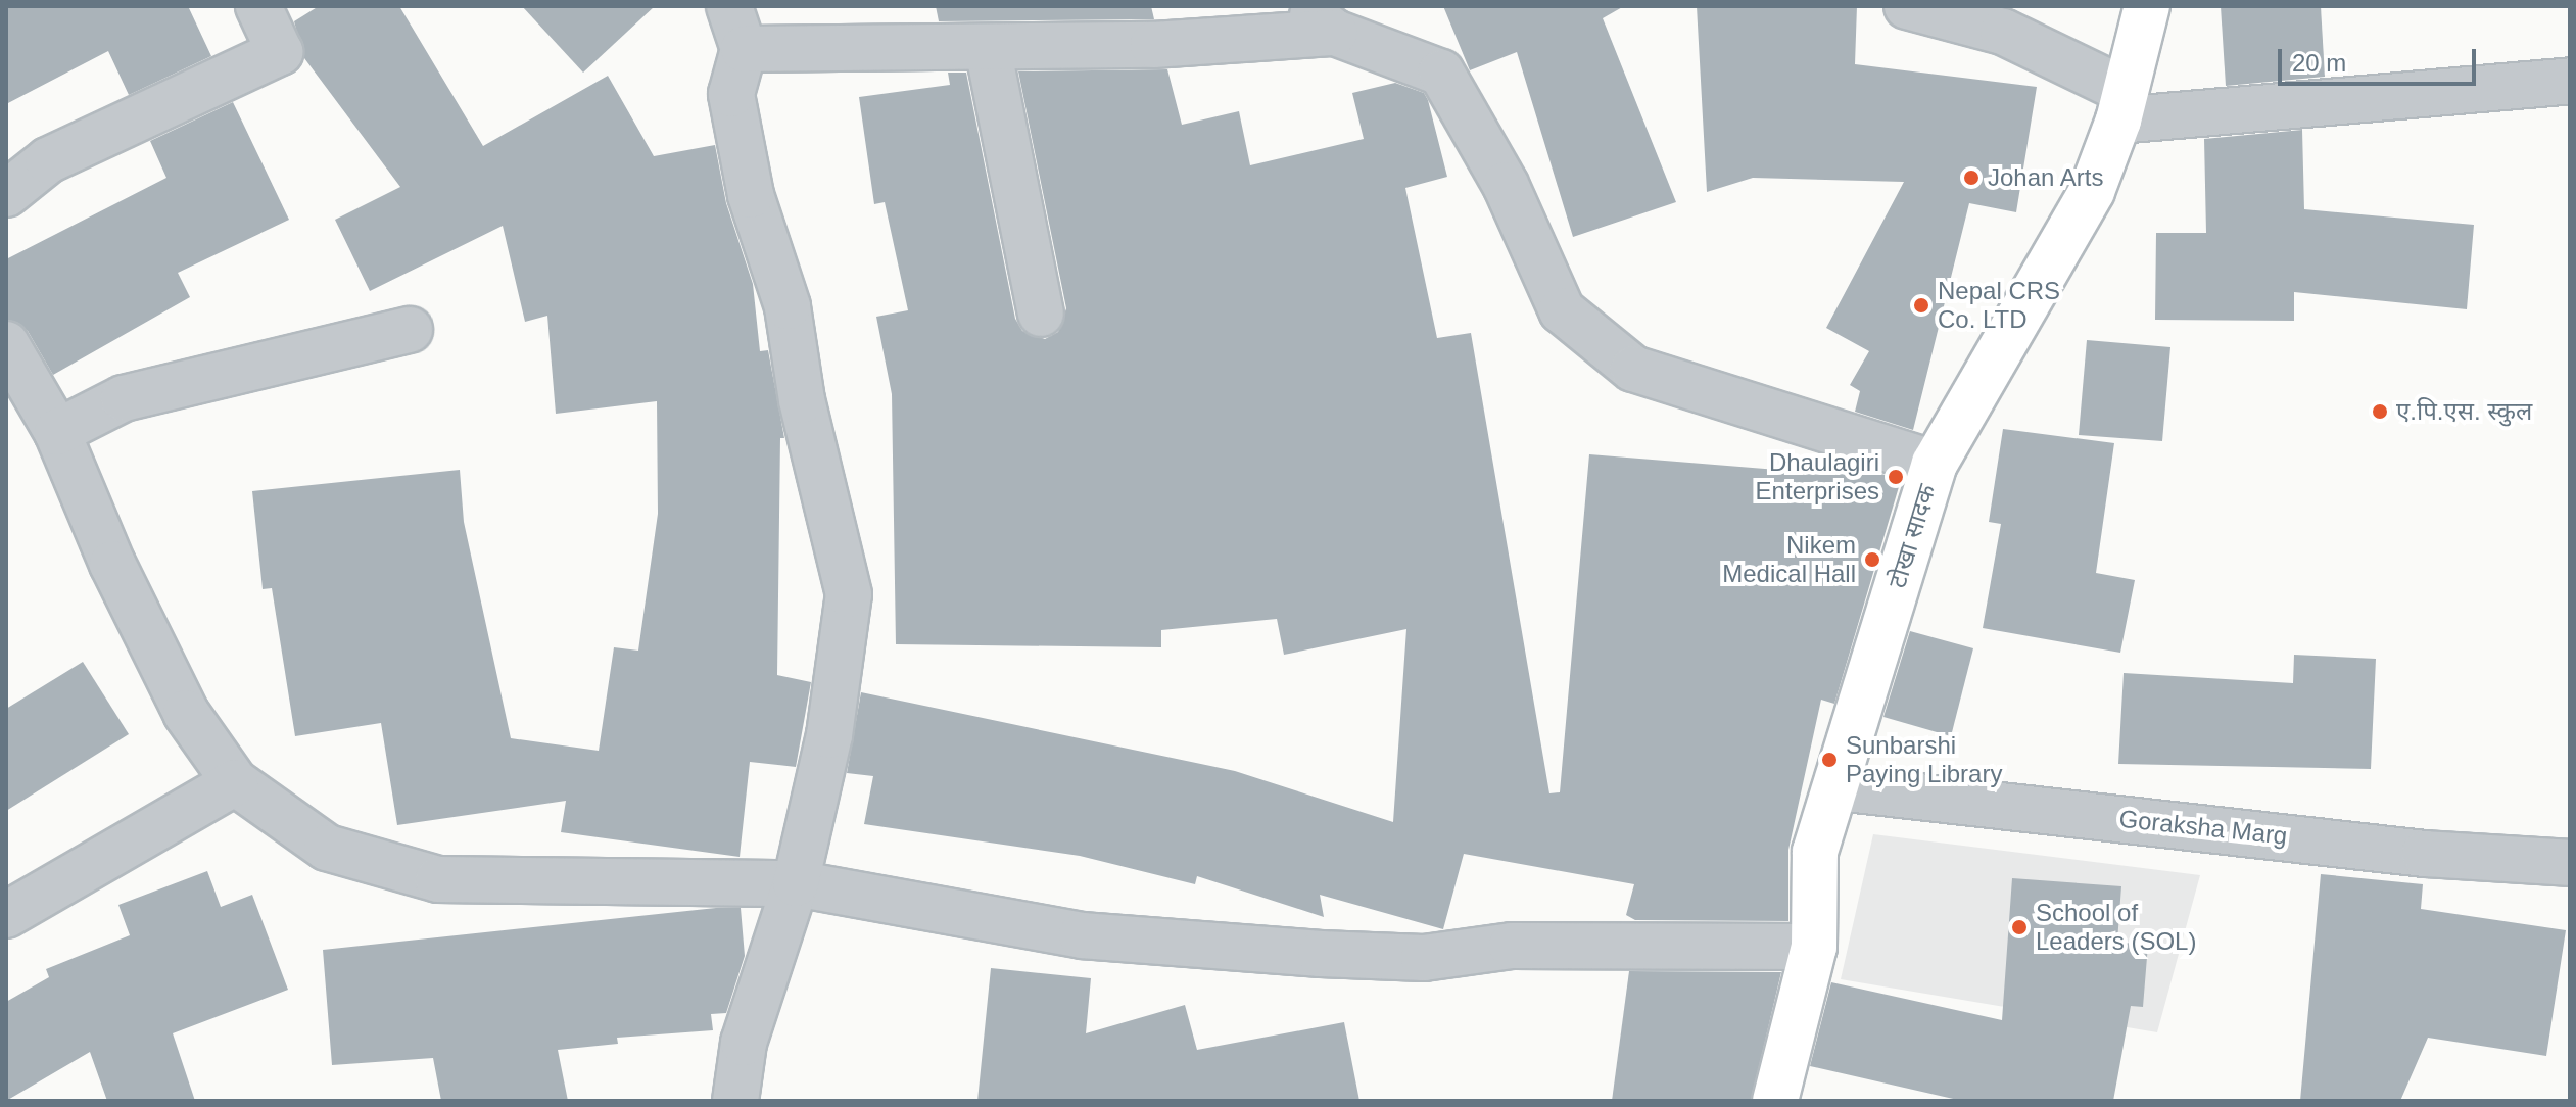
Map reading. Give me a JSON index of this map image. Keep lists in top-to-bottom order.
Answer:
{
  "streets": {
    "main road": ["टोखा सादक"],
    "street": ["Goraksha Marg"]
  },
  "crossings": [
    ["टोखा सादक", "Goraksha Marg"]
  ],
  "places": [
    "Johan Arts",
    "Nepal CRS Co. LTD",
    "ए.पि.एस. स्कुल",
    "Dhaulagiri Enterprises",
    "Nikem Medical Hall",
    "Sunbarshi Paying Library",
    "School of Leaders (SOL)"
  ],
  "scale_bar": "20 m"
}
